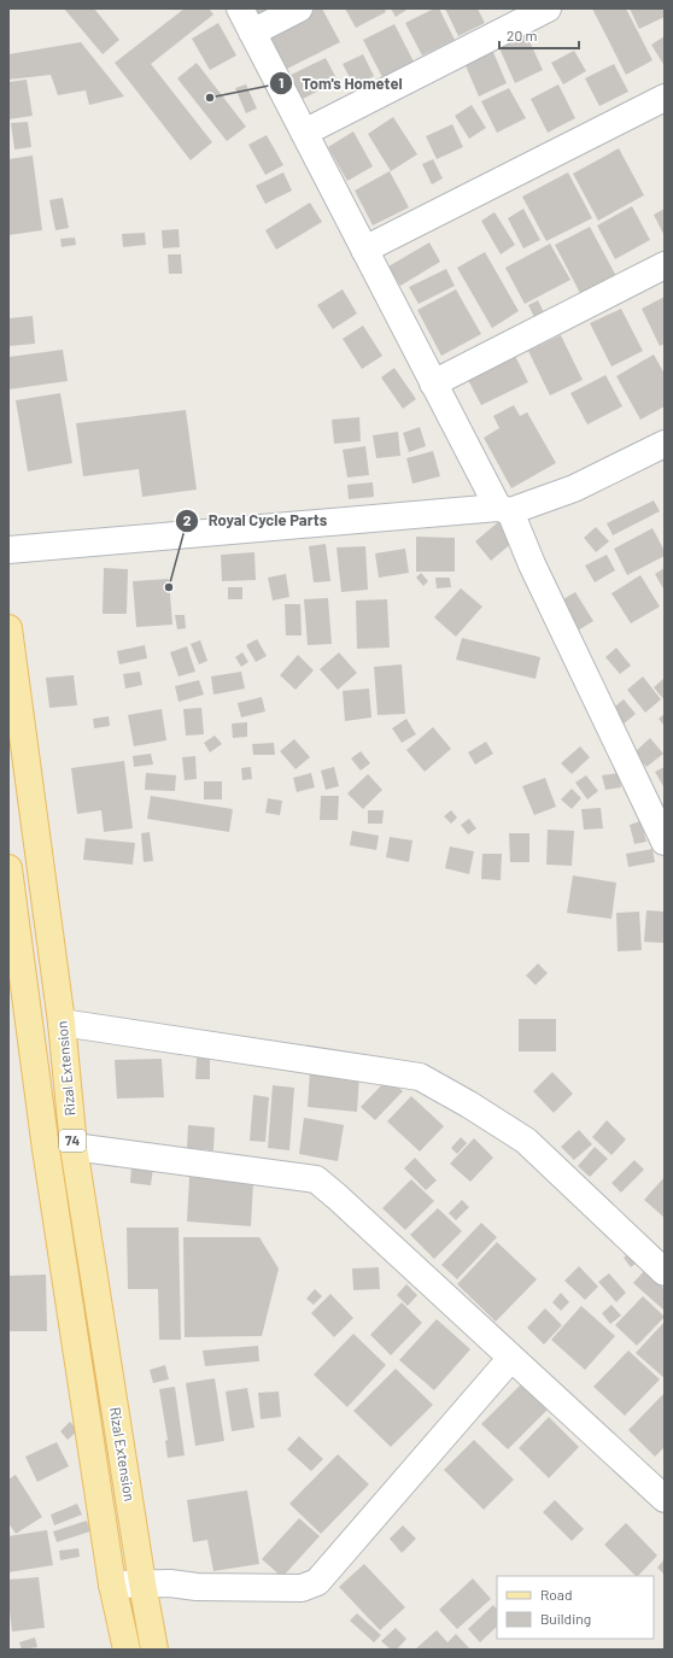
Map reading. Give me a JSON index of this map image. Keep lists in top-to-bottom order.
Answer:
{
  "streets": {
    "main road": ["Rizal Extension", "74"]
  },
  "places": ["Tom's Hometel", "Royal Cycle Parts"],
  "legend": ["Road", "Building"],
  "scale_bar": "20 m"
}
